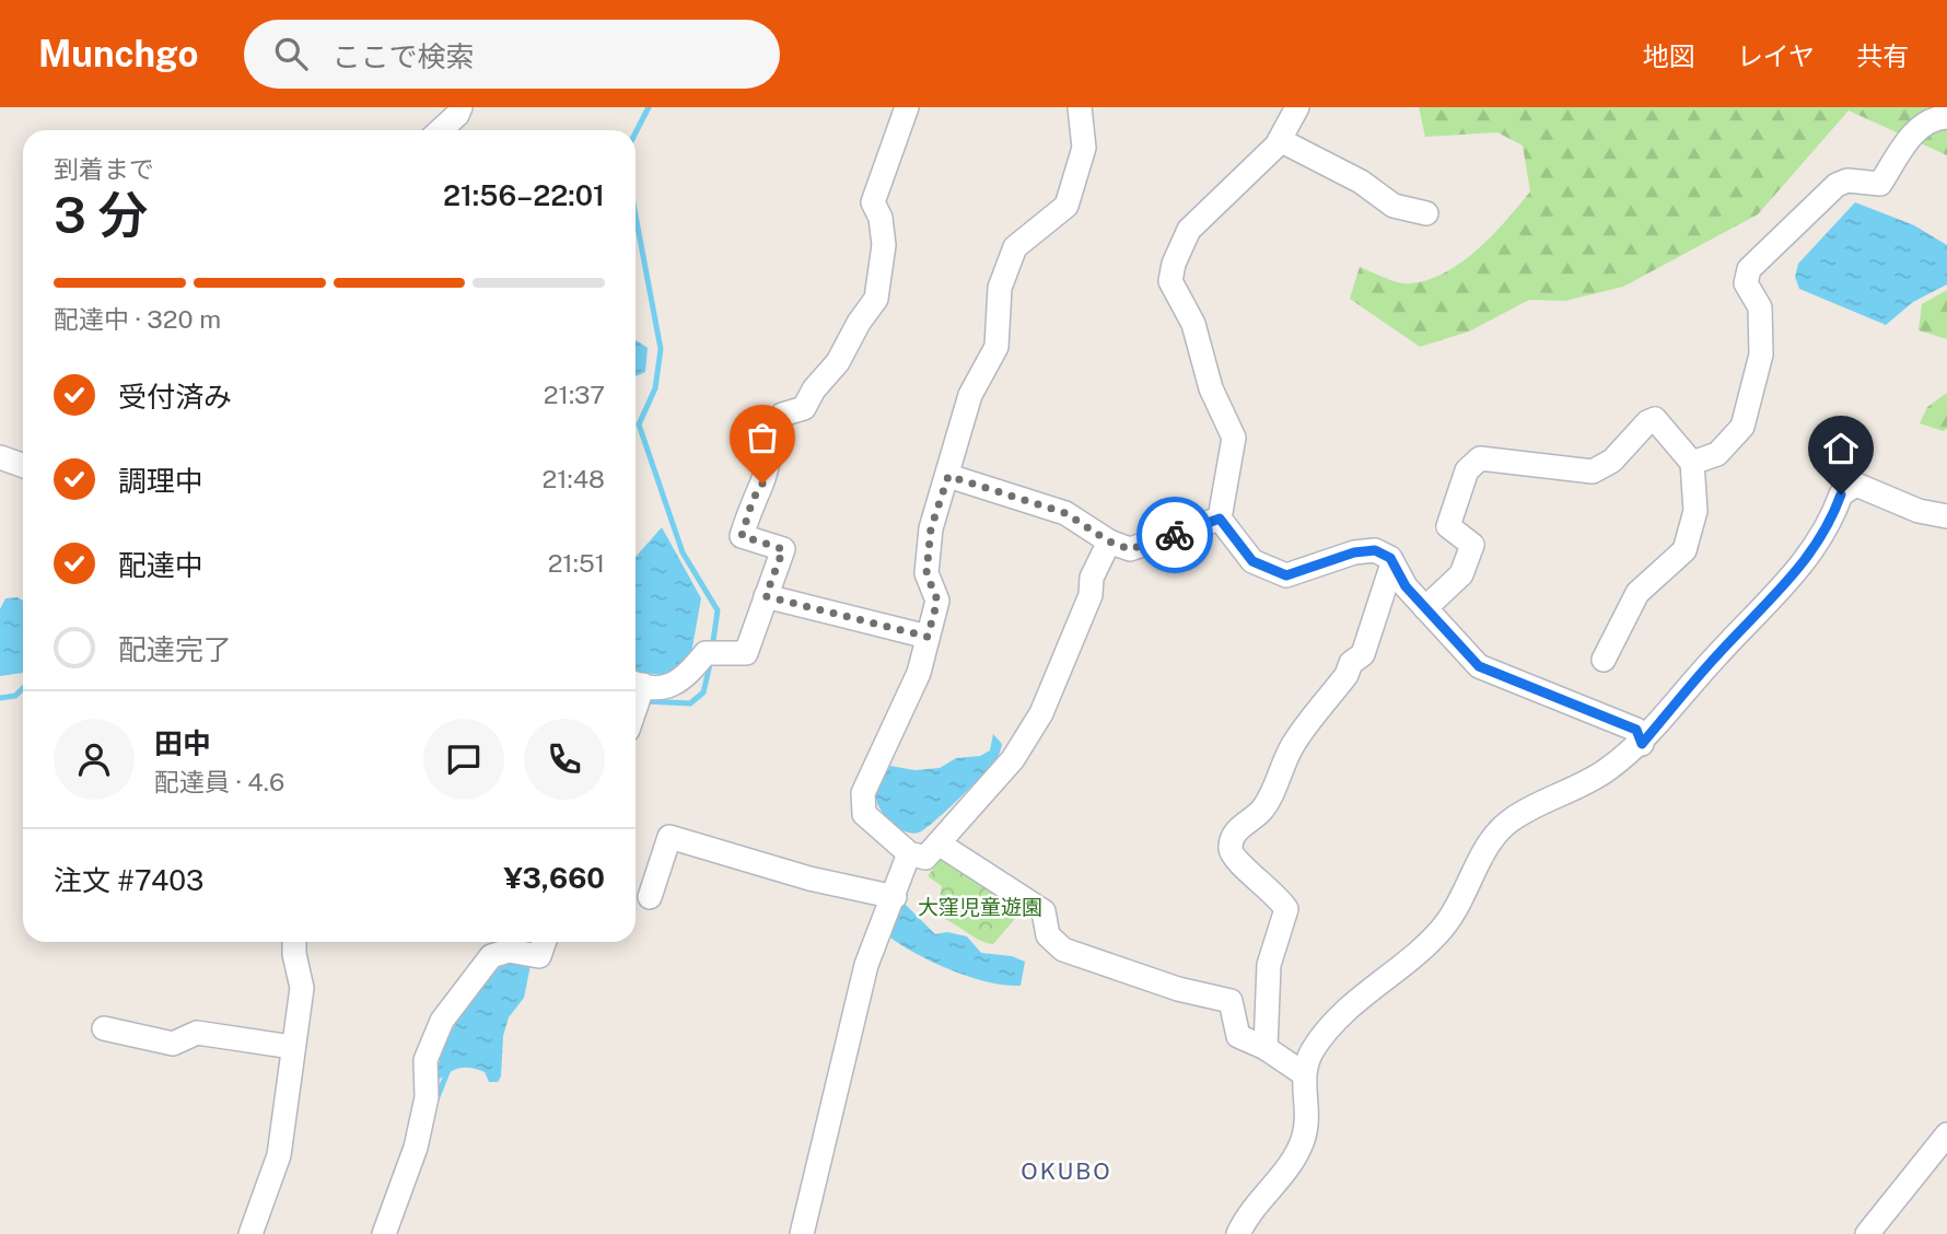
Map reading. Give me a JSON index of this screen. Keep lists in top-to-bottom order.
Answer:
{
  "districts": ["OKUBO"],
  "parks": ["大窪児童遊園"],
  "page": {
    "header": "Munchgo",
    "search": "ここで検索",
    "nav": ["地図", "レイヤ", "共有"],
    "heading": ["3 分", "到着まで", "21:56–22:01"],
    "panel": [
      "田中",
      "配達員 · 4.6",
      "注文 #7403",
      "¥3,660"
    ],
    "bar": "配達中 · 320 m",
    "list": [
      ["受付済み", "21:37"],
      ["調理中", "21:48"],
      ["配達中", "21:51"],
      "配達完了"
    ]
  }
}
